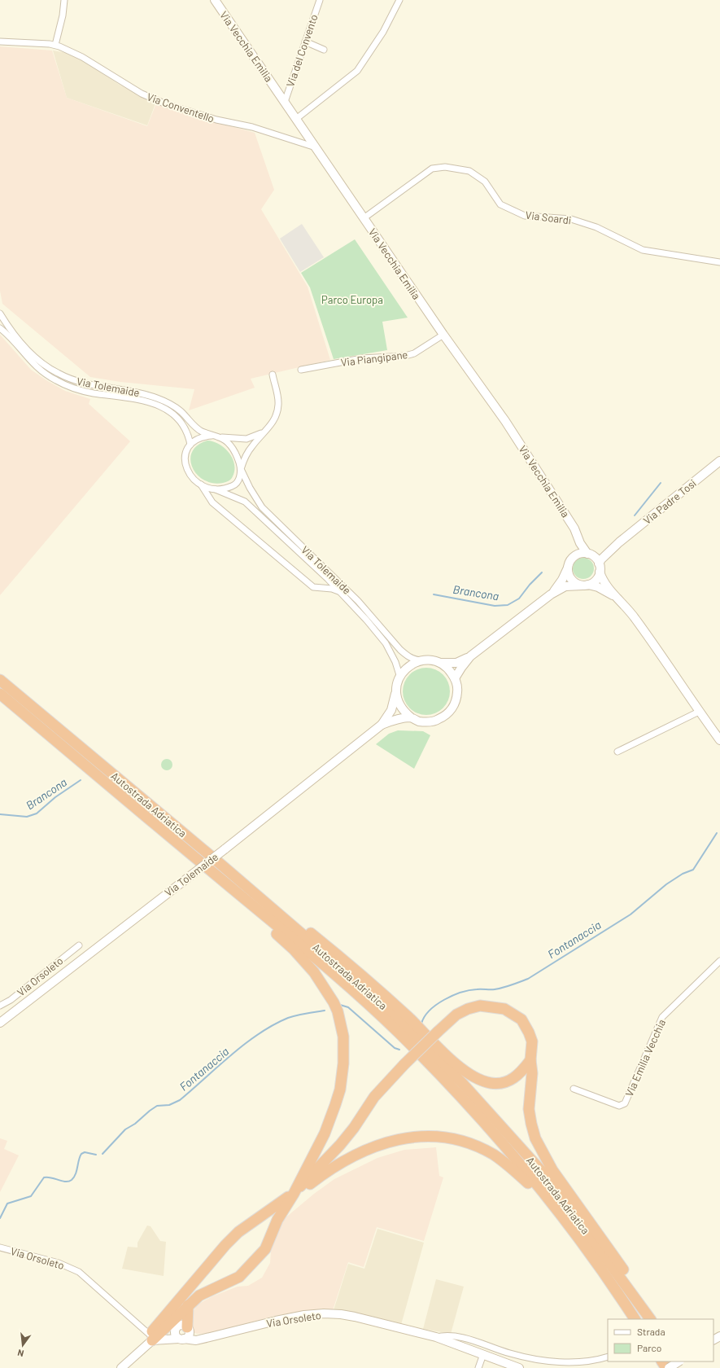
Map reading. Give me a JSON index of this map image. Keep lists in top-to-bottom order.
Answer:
{
  "streets": {
    "highway": ["Autostrada Adriatica"],
    "street": [
      "Via Vecchia Emilia",
      "Via del Convento",
      "Via Conventello",
      "Via Soardi",
      "Via Piangipane",
      "Via Tolemaide",
      "Via Padre Tosi",
      "Via Orsoleto",
      "Via Emilia Vecchia"
    ]
  },
  "crossings": [
    ["Via Vecchia Emilia", "Via del Convento"],
    ["Via Vecchia Emilia", "Via Conventello"],
    ["Via Vecchia Emilia", "Via Soardi"],
    ["Via Vecchia Emilia", "Via Piangipane"],
    ["Via Vecchia Emilia", "Via Tolemaide"]
  ],
  "water": ["Brancona", "Fontanaccia"],
  "parks": ["Parco Europa"],
  "legend": ["Strada", "Parco"],
  "north": "bottom"
}
